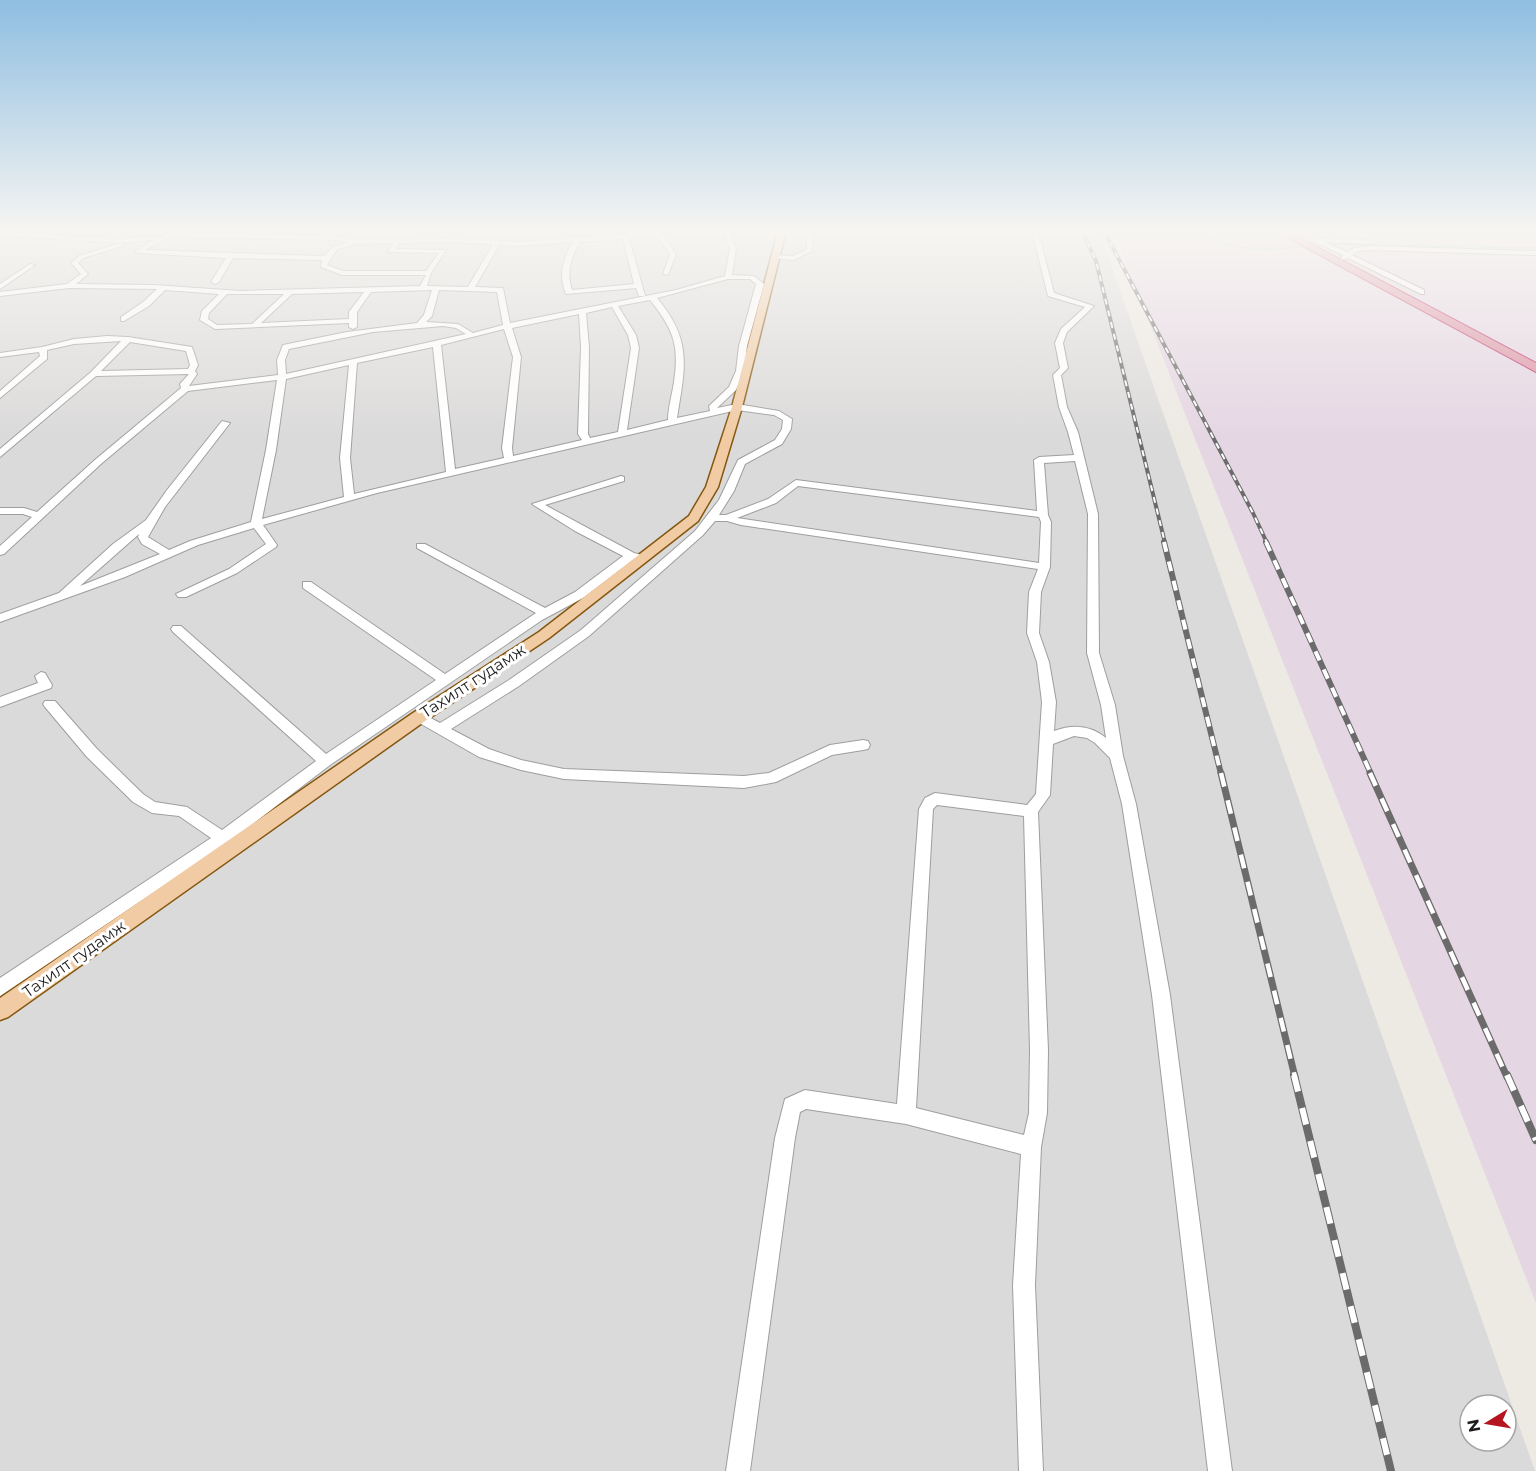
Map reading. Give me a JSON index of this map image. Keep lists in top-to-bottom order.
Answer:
{
  "streets": {
    "main road": ["Тахилт гудамж"]
  },
  "north": "left"
}
